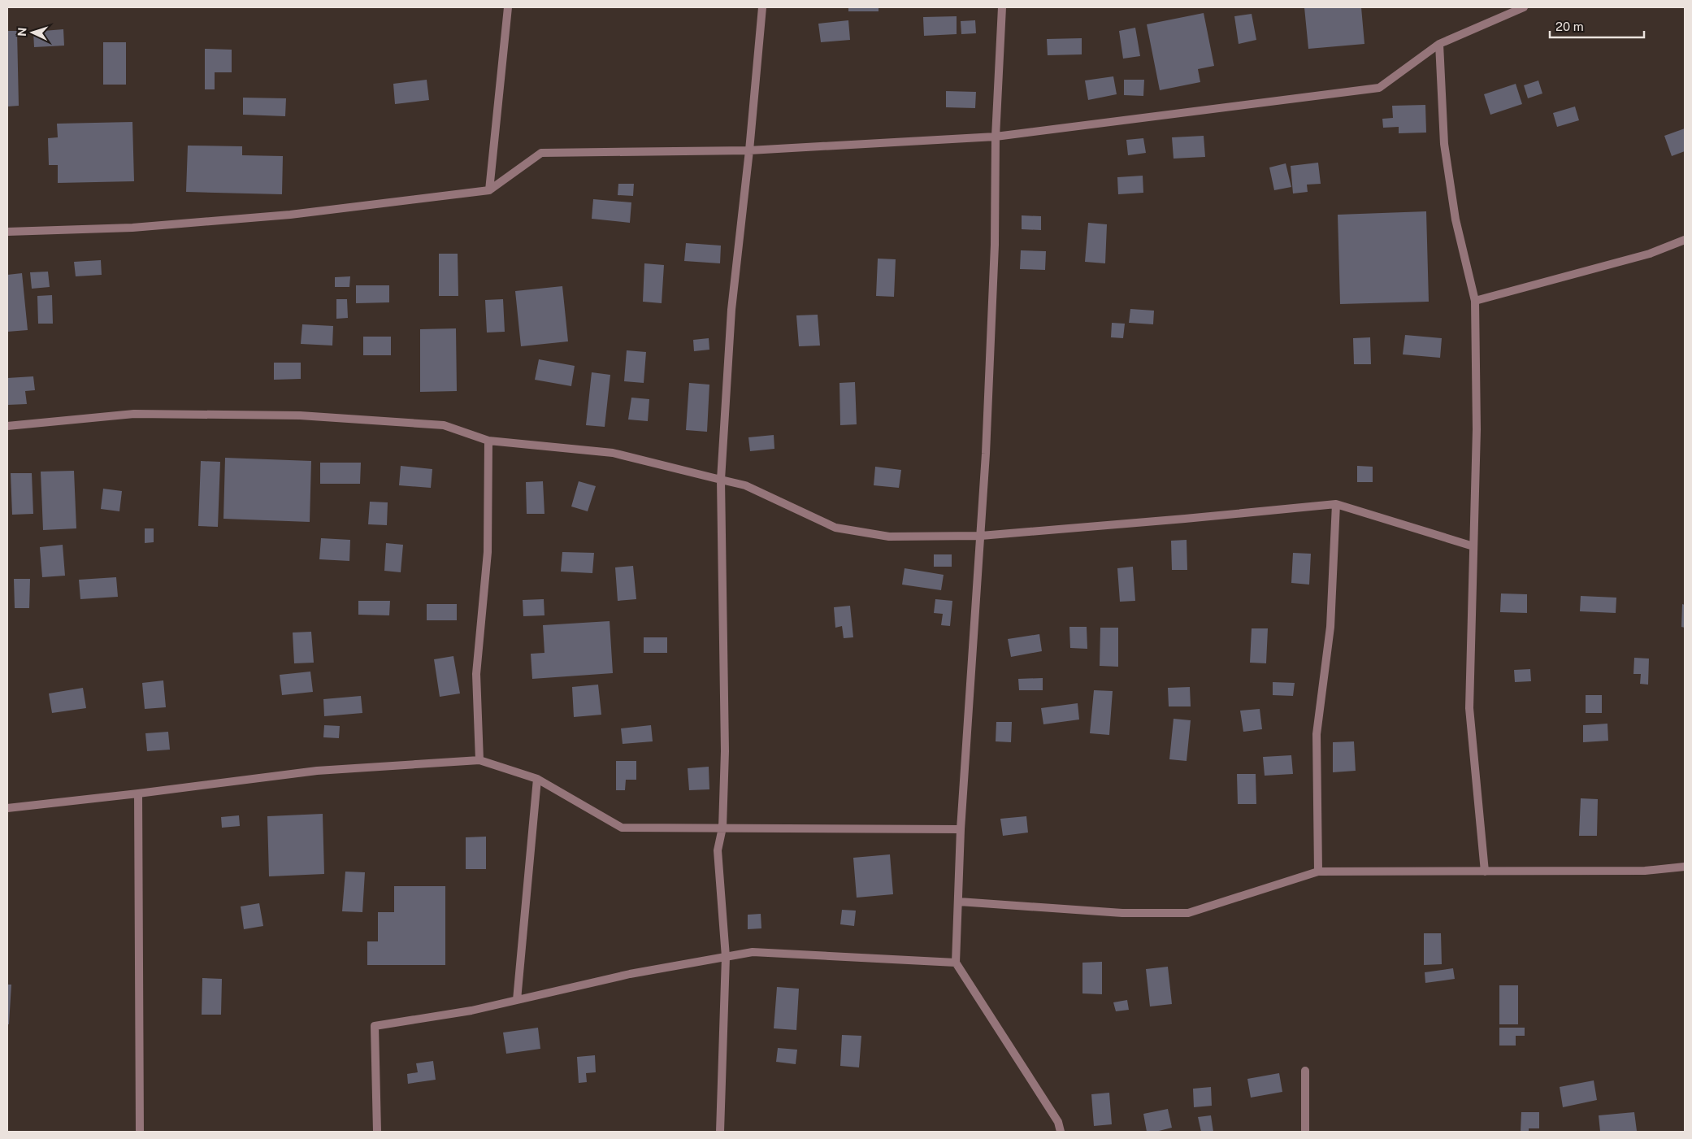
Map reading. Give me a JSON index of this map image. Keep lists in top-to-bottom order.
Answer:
{
  "scale_bar": "20 m",
  "north": "left"
}
